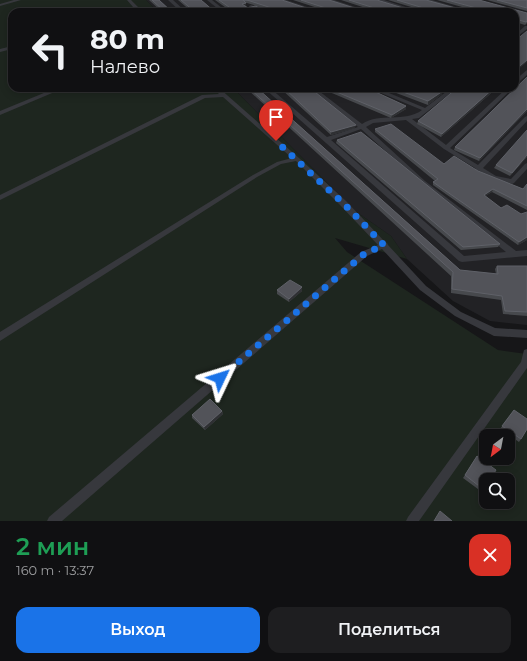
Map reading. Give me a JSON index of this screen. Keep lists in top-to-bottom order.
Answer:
{
  "north": "bottom left",
  "page": {
    "turn": ["80 m", "Налево"],
    "heading": ["2 мин", "160 m · 13:37"],
    "buttons": ["Выход", "Поделиться"]
  }
}
